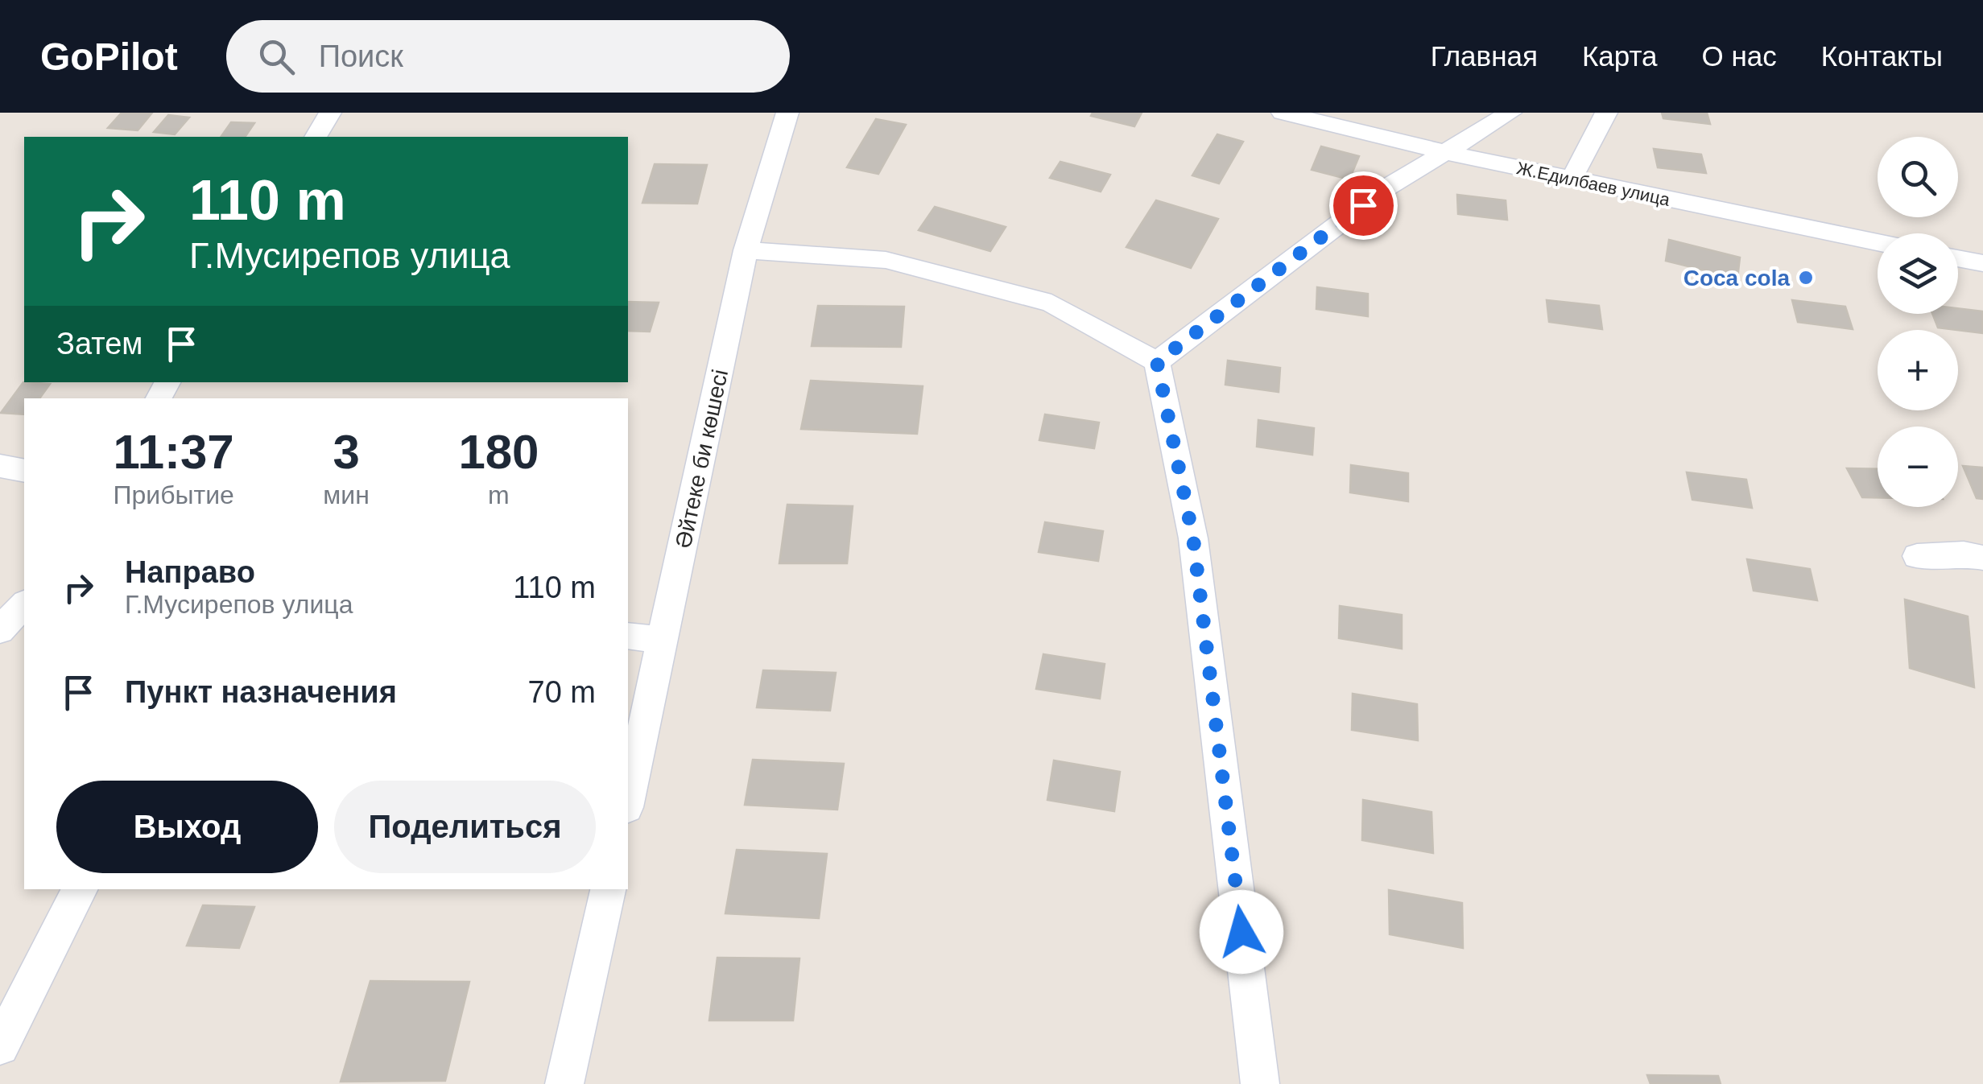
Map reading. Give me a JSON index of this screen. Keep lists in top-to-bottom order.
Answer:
{
  "streets": {
    "street": ["Ж.Едилбаев улица", "Әйтеке би көшесі"]
  },
  "places": ["Coca cola"],
  "page": {
    "header": "GoPilot",
    "search": "Поиск",
    "nav": [
      "Главная",
      "Карта",
      "О нас",
      "Контакты"
    ],
    "map_buttons": ["+", "−"],
    "turn": ["110 m", "Г.Мусирепов улица"],
    "then": "Затем",
    "eta": [
      "11:37",
      "Прибытие",
      "3",
      "мин",
      "180",
      "m"
    ],
    "list": [
      {
        "name": "Направо",
        "note": "Г.Мусирепов улица",
        "value": "110 m"
      },
      {
        "name": "Пункт назначения",
        "value": "70 m"
      }
    ],
    "buttons": ["Выход", "Поделиться"]
  }
}
